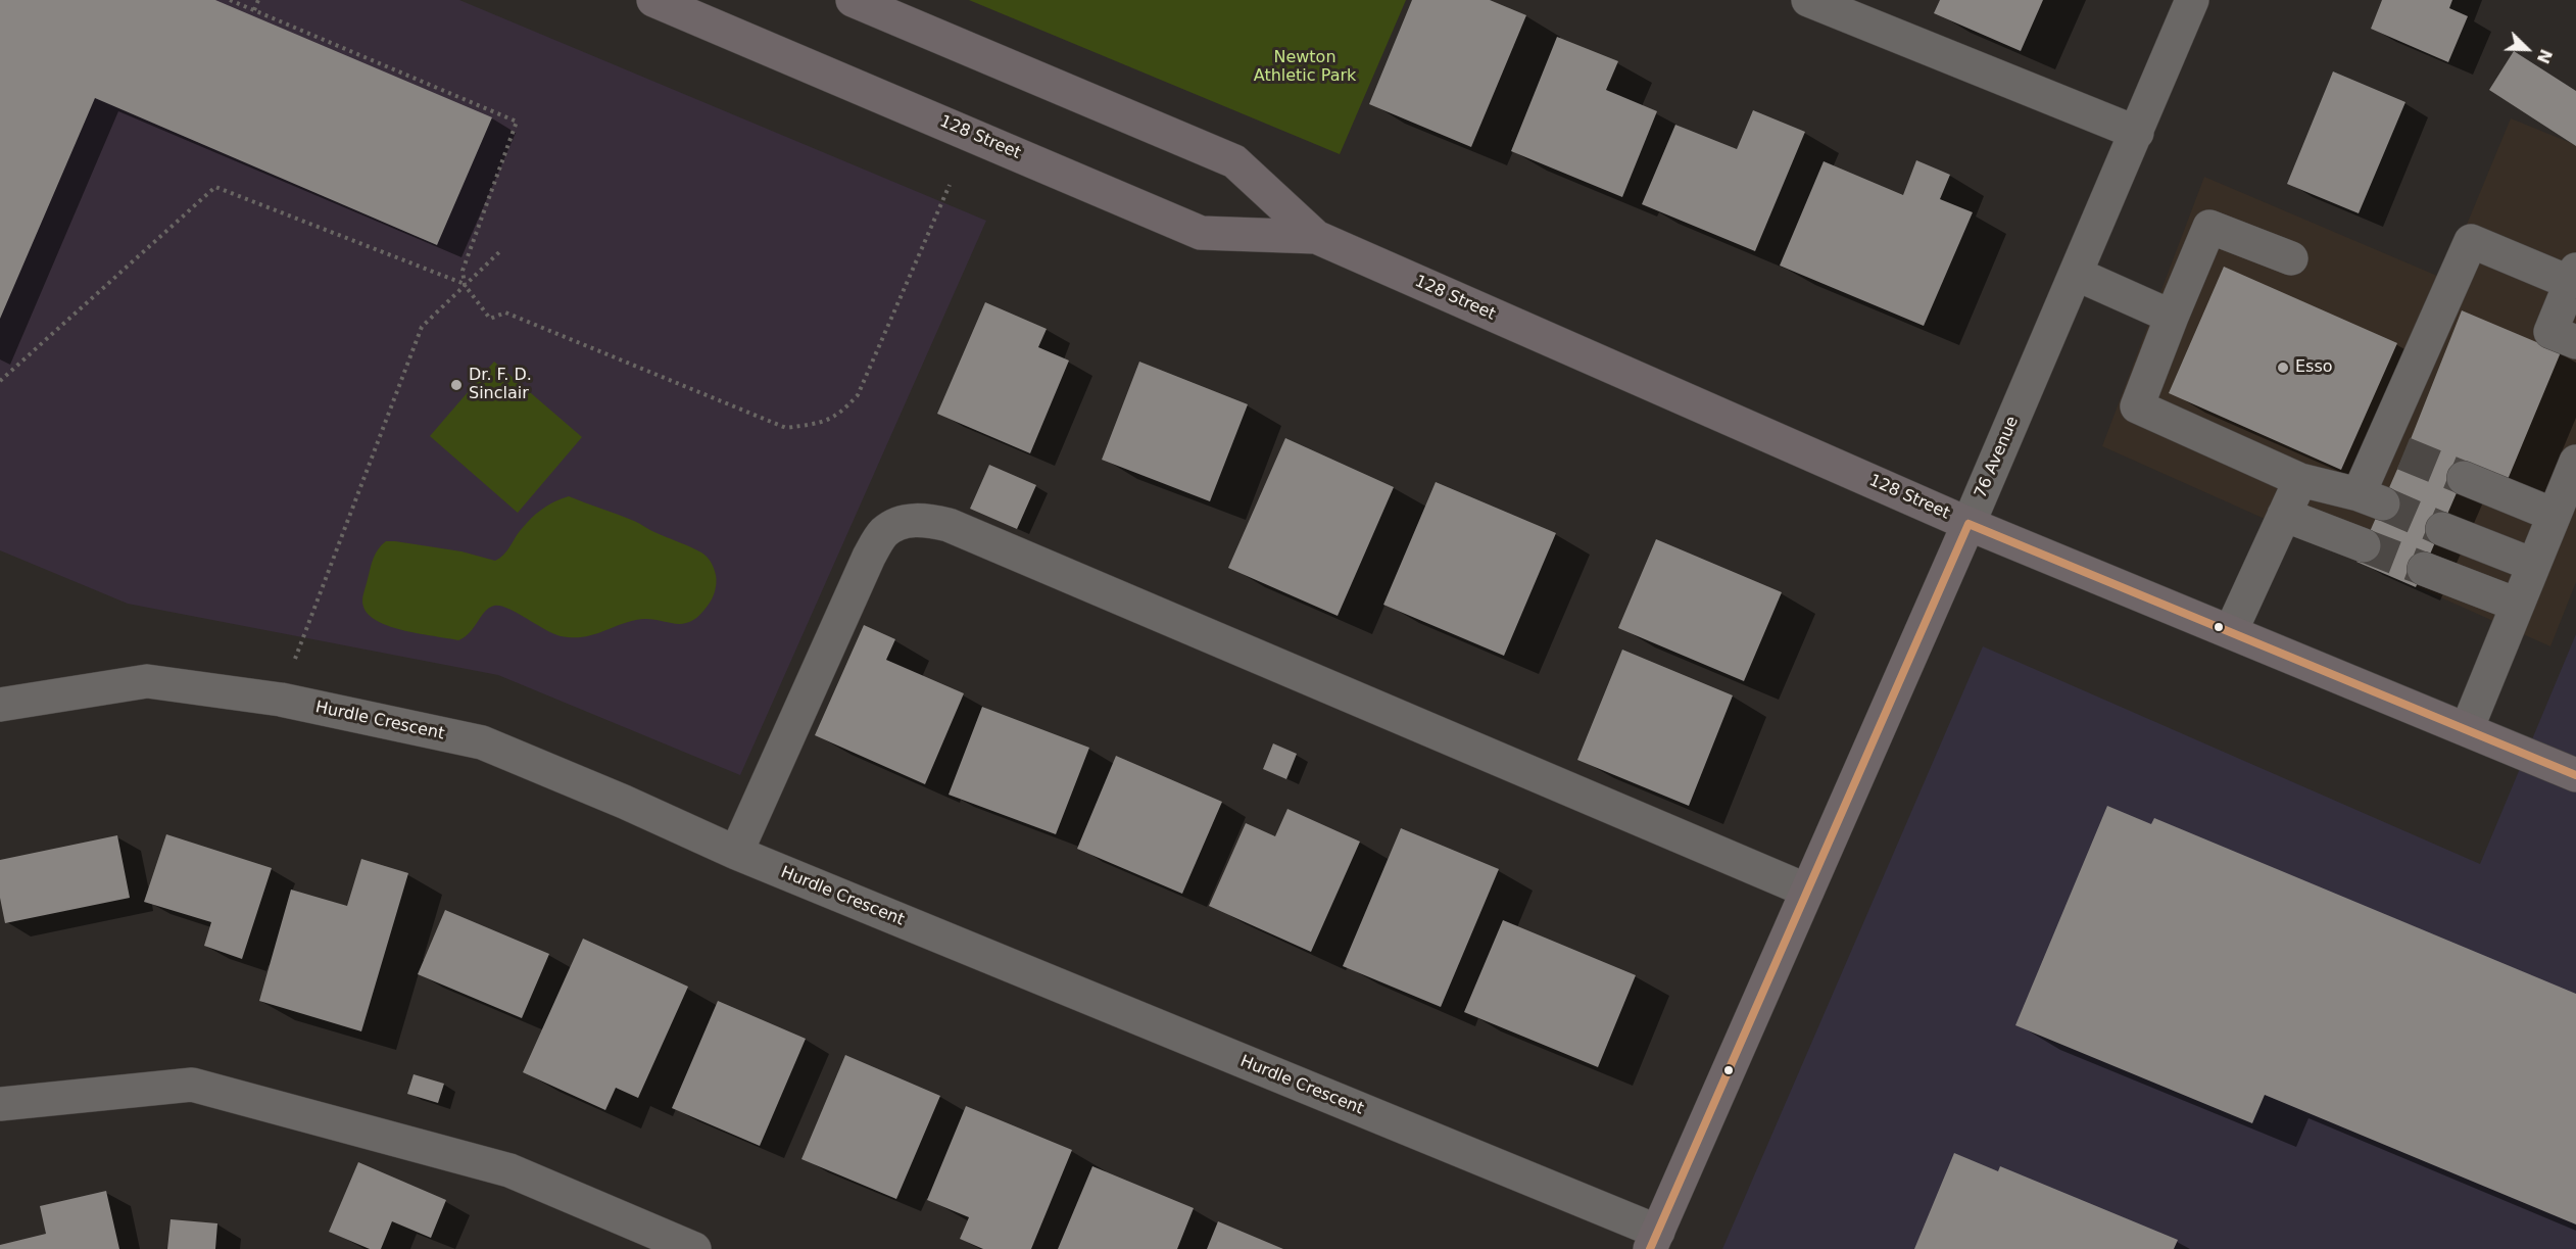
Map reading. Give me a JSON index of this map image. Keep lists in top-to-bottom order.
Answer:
{
  "streets": {
    "main road": ["128 Street", "76 Avenue"],
    "street": ["Hurdle Crescent"]
  },
  "crossings": [
    ["128 Street", "76 Avenue"],
    ["76 Avenue", "Hurdle Crescent"]
  ],
  "parks": ["Newton Athletic Park"],
  "places": ["Esso", "Dr. F. D. Sinclair"],
  "north": "bottom right"
}
